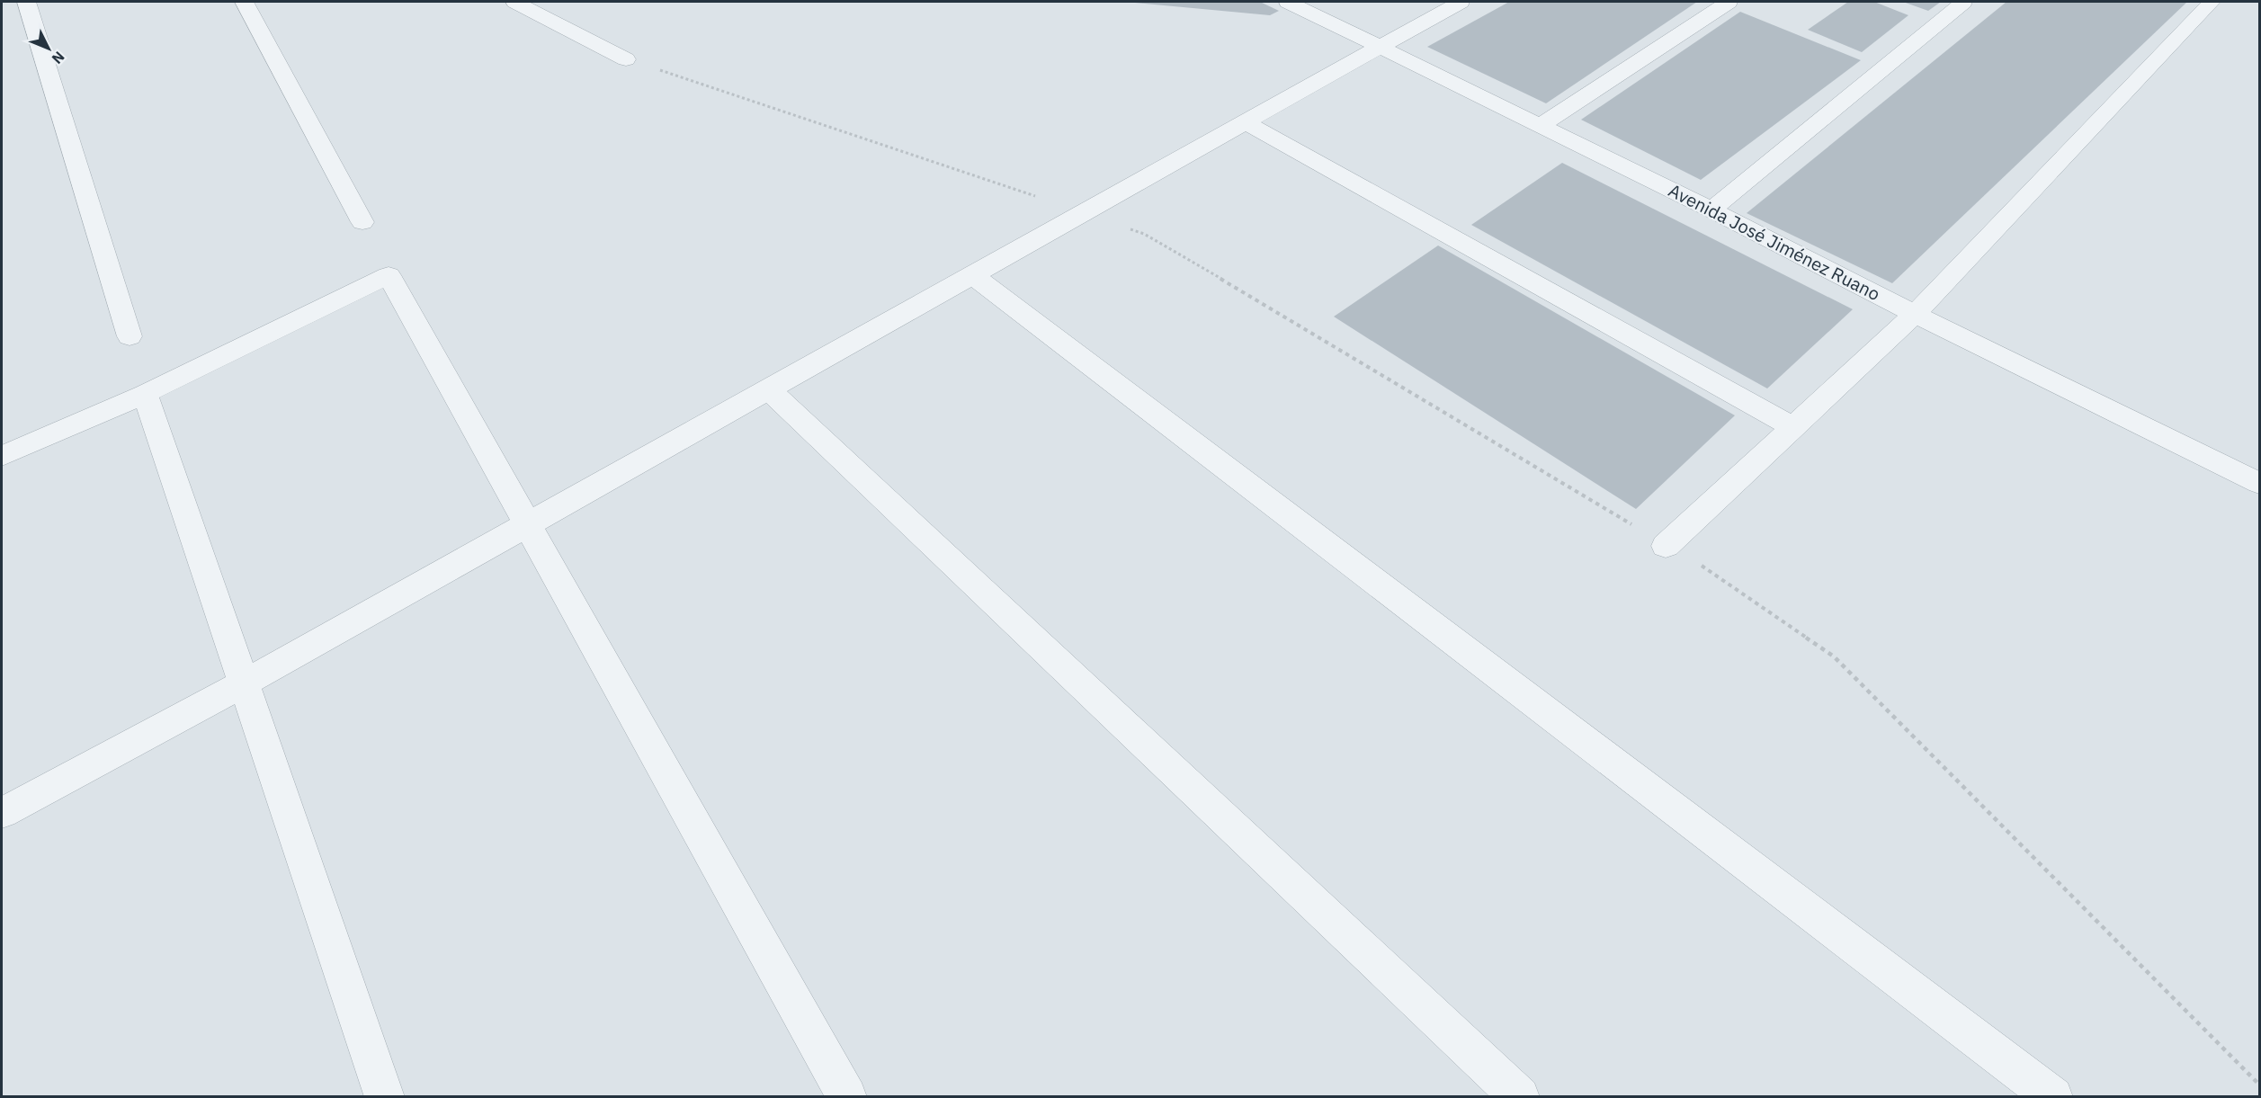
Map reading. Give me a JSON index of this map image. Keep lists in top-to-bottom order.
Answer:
{
  "streets": {
    "street": ["Avenida José Jiménez Ruano"]
  },
  "north": "bottom right"
}
